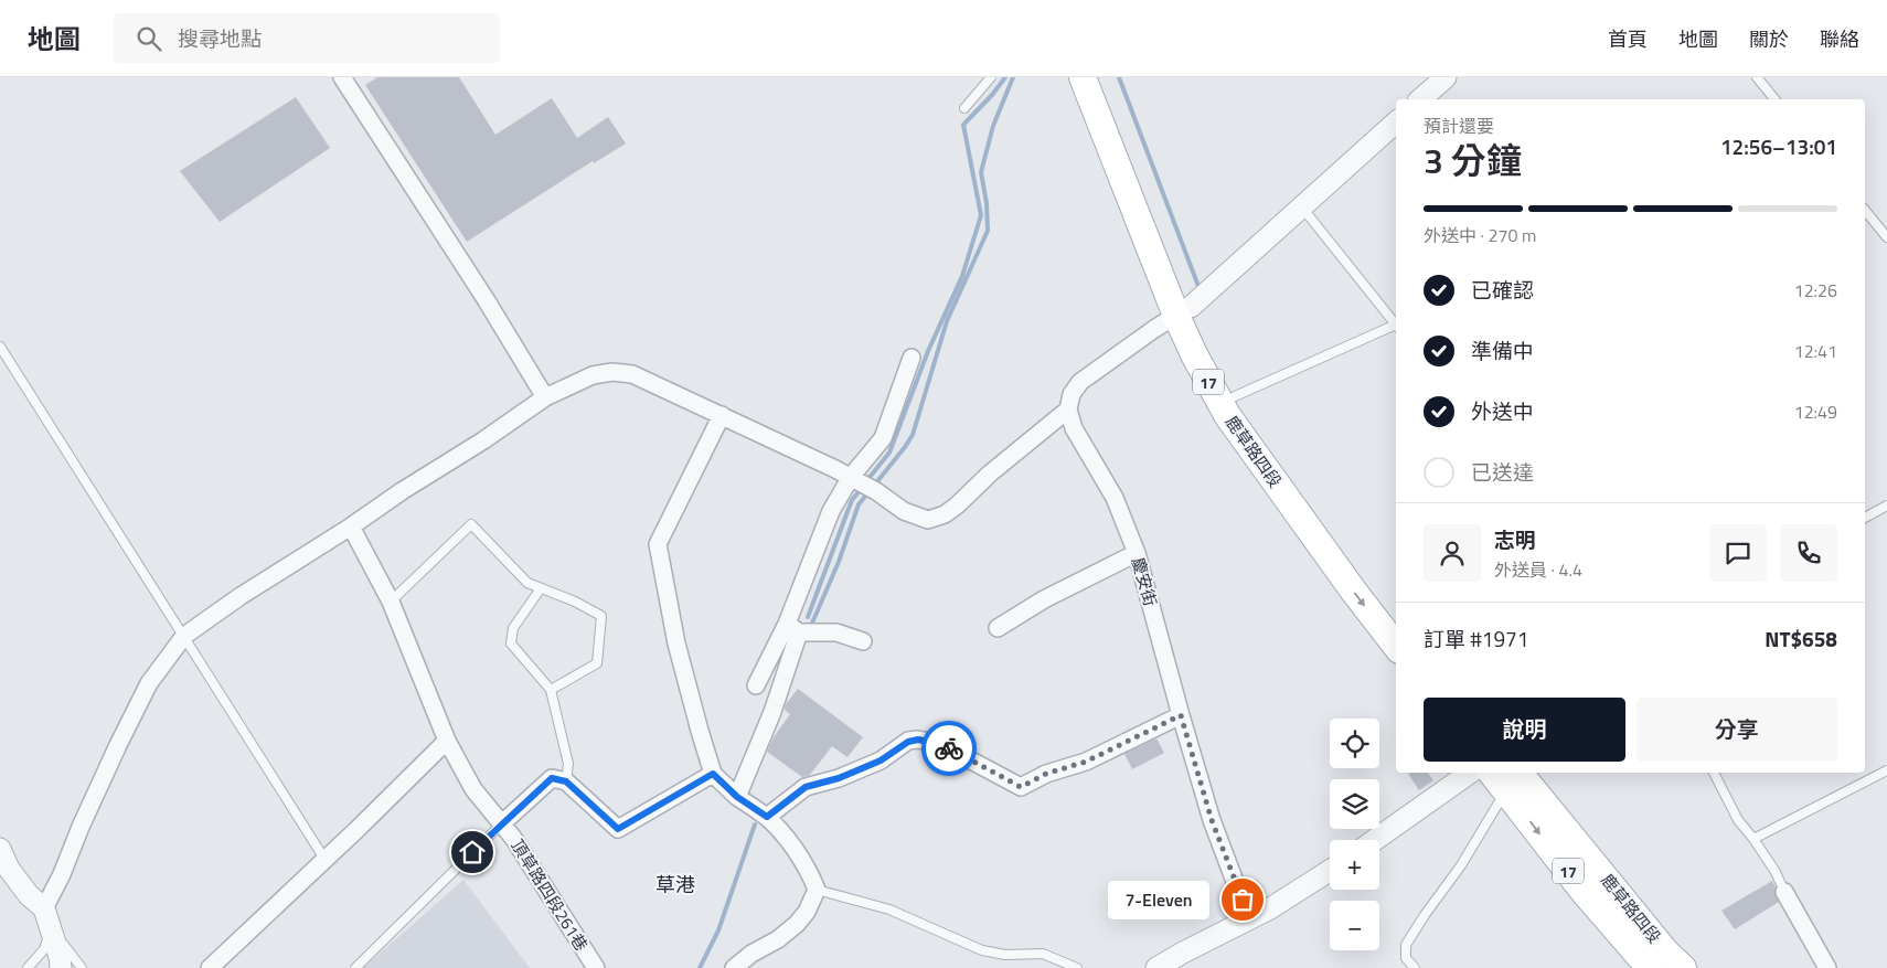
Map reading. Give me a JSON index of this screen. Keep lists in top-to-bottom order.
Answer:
{
  "streets": {
    "main road": ["17", "鹿草路四段"],
    "street": ["慶安街", "頂草路四段261巷"]
  },
  "districts": ["草港"],
  "places": ["7-Eleven"],
  "page": {
    "header": "地圖",
    "search": "搜尋地點",
    "nav": [
      "首頁",
      "地圖",
      "關於",
      "聯絡"
    ],
    "heading": ["3 分鐘", "預計還要", "12:56–13:01"],
    "panel": [
      "志明",
      "外送員 · 4.4",
      "訂單 #1971",
      "NT$658"
    ],
    "bar": "外送中 · 270 m",
    "list": [
      ["已確認", "12:26"],
      ["準備中", "12:41"],
      ["外送中", "12:49"],
      "已送達"
    ],
    "buttons": ["說明", "分享"],
    "map_buttons": ["+", "−"],
    "bubble": "7-Eleven"
  }
}
